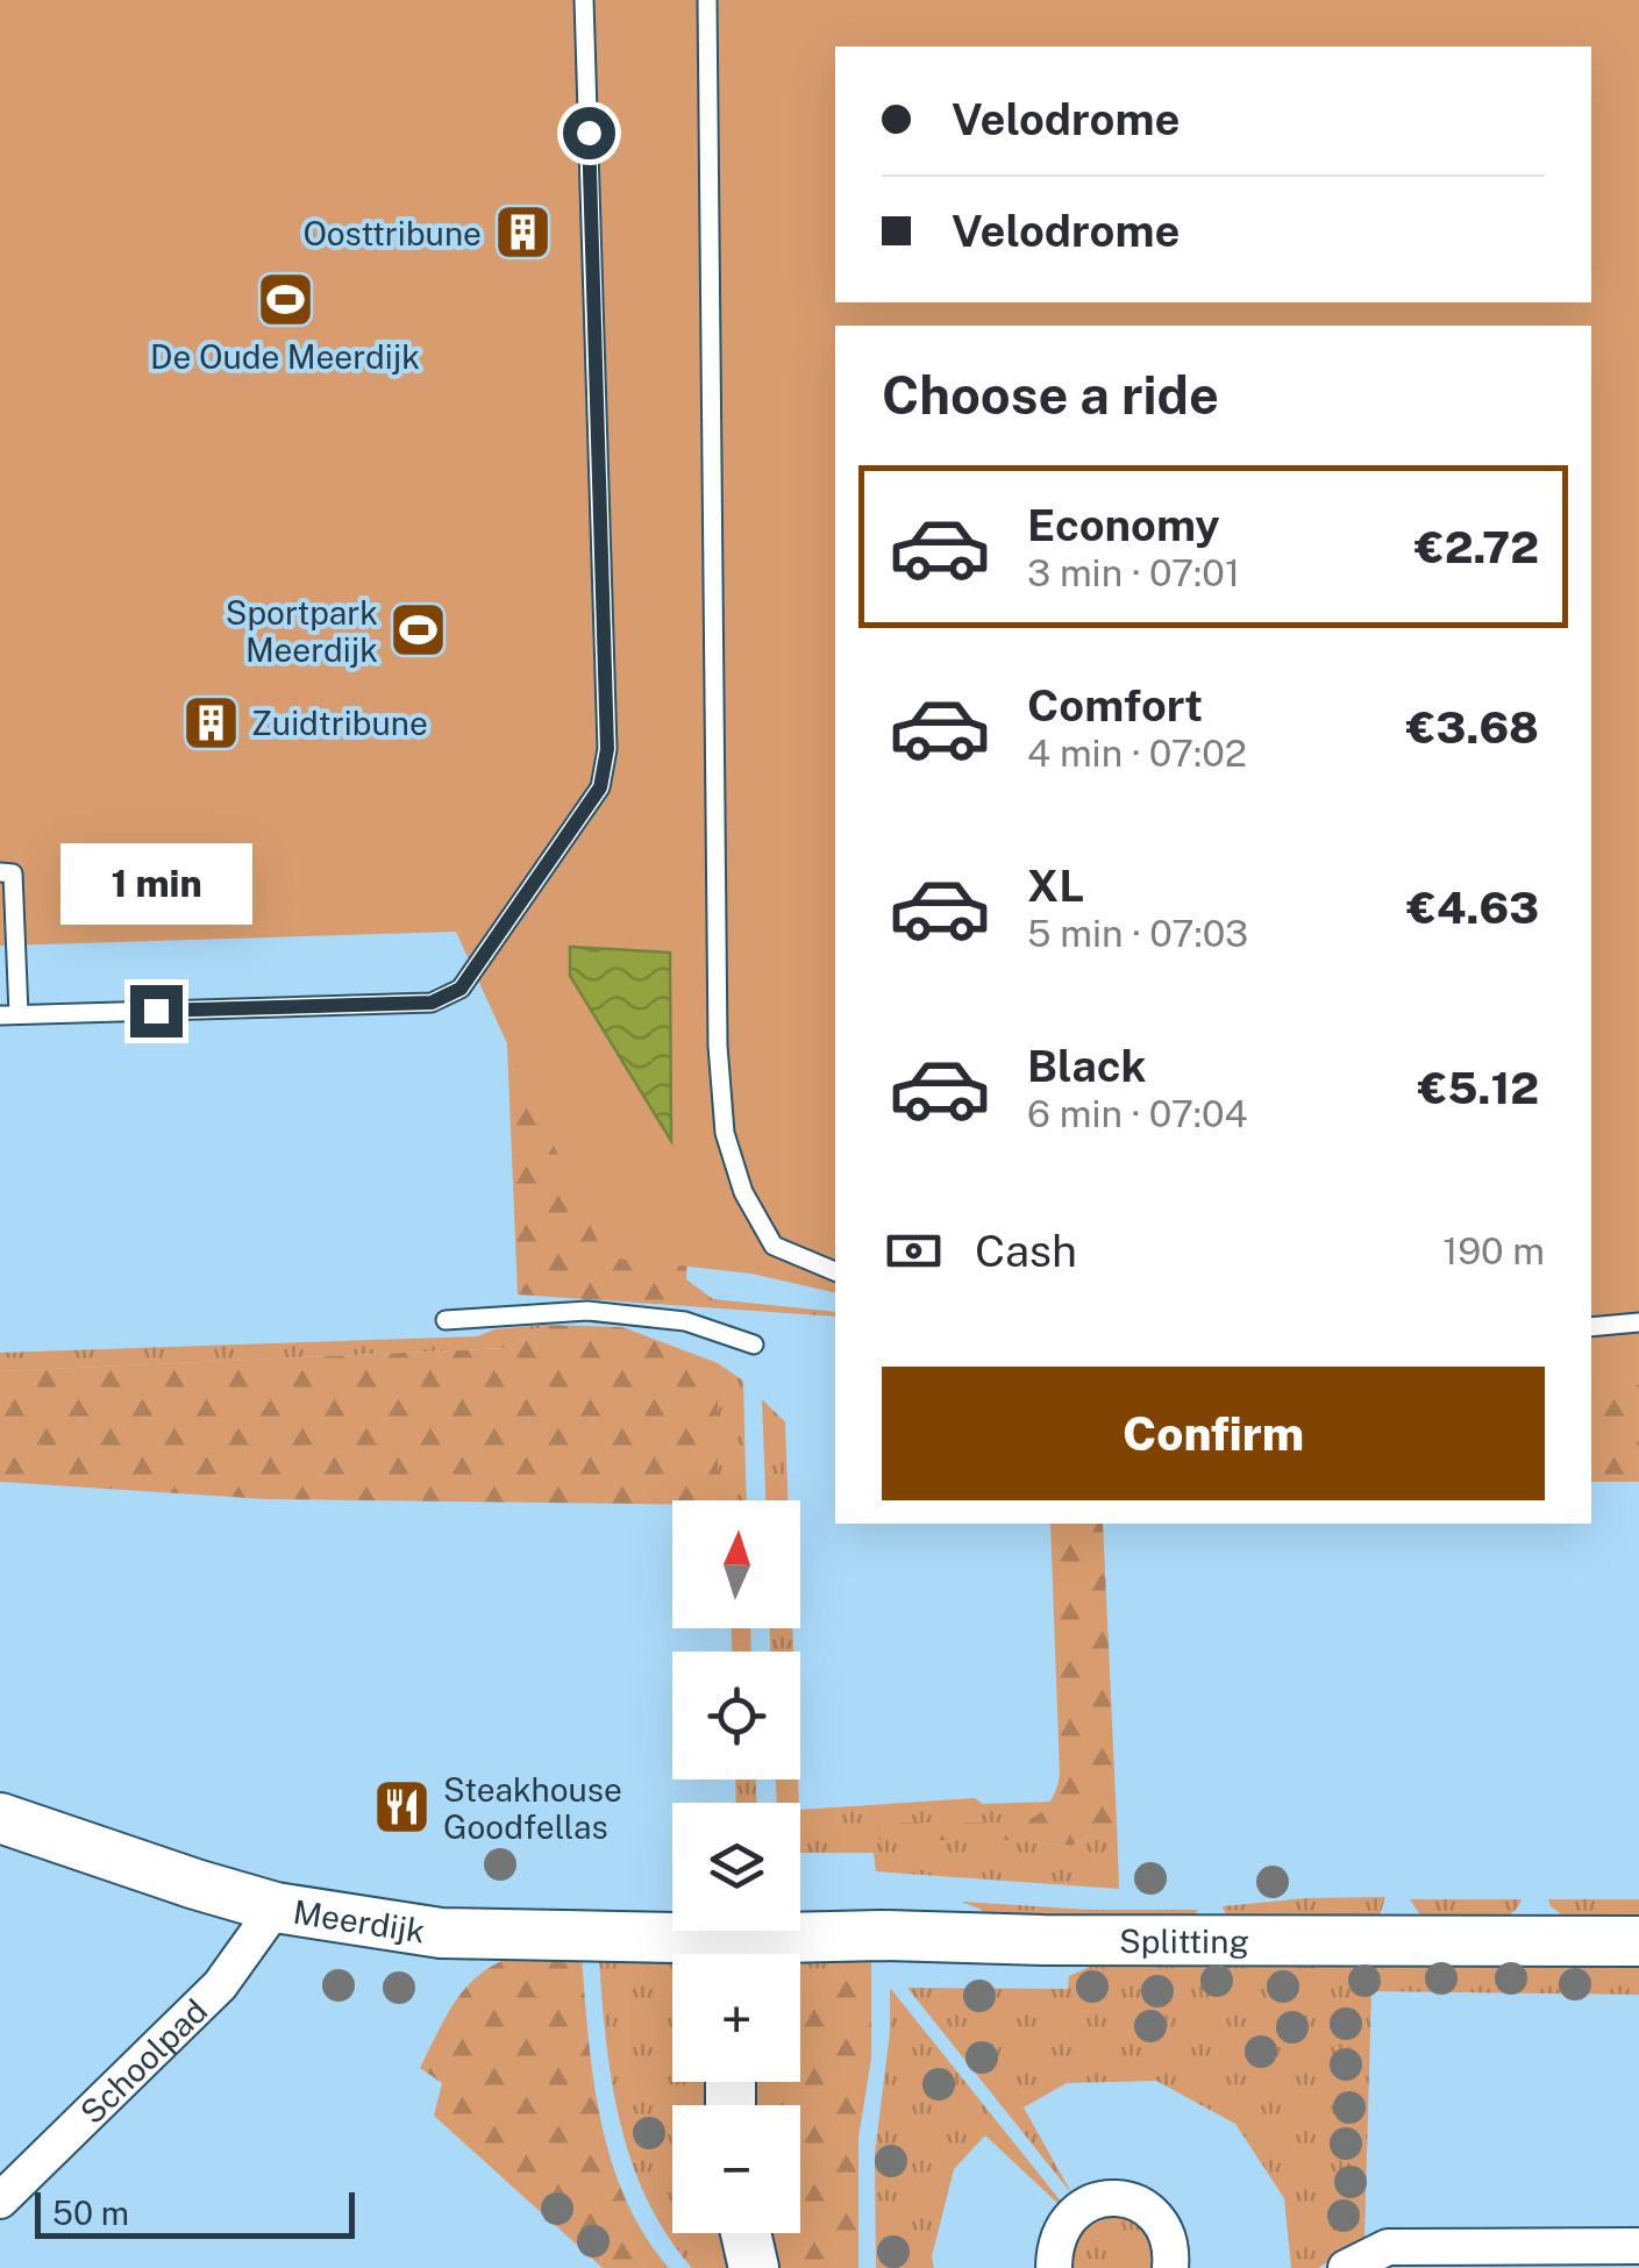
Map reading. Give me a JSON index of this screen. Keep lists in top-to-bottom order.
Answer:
{
  "streets": {
    "street": ["Meerdijk", "Splitting", "Schoolpad"]
  },
  "crossings": [
    ["Meerdijk", "Schoolpad"]
  ],
  "places": {
    "building": ["Oosttribune", "Zuidtribune"],
    "sports": ["De Oude Meerdijk", "Sportpark Meerdijk"],
    "restaurant": ["Steakhouse Goodfellas"]
  },
  "scale_bar": "50 m",
  "north": "top",
  "page": {
    "banner": ["Velodrome", "Velodrome"],
    "heading": "Choose a ride",
    "list": [
      {
        "name": "Economy",
        "note": "3 min · 07:01",
        "value": "€2.72"
      },
      {
        "name": "Comfort",
        "note": "4 min · 07:02",
        "value": "€3.68"
      },
      {
        "name": "XL",
        "note": "5 min · 07:03",
        "value": "€4.63"
      },
      {
        "name": "Black",
        "note": "6 min · 07:04",
        "value": "€5.12"
      }
    ],
    "bubble": "1 min",
    "pay": ["Cash", "190 m"],
    "buttons": "Confirm",
    "map_buttons": ["+", "−"],
    "scale": "50 m"
  }
}
